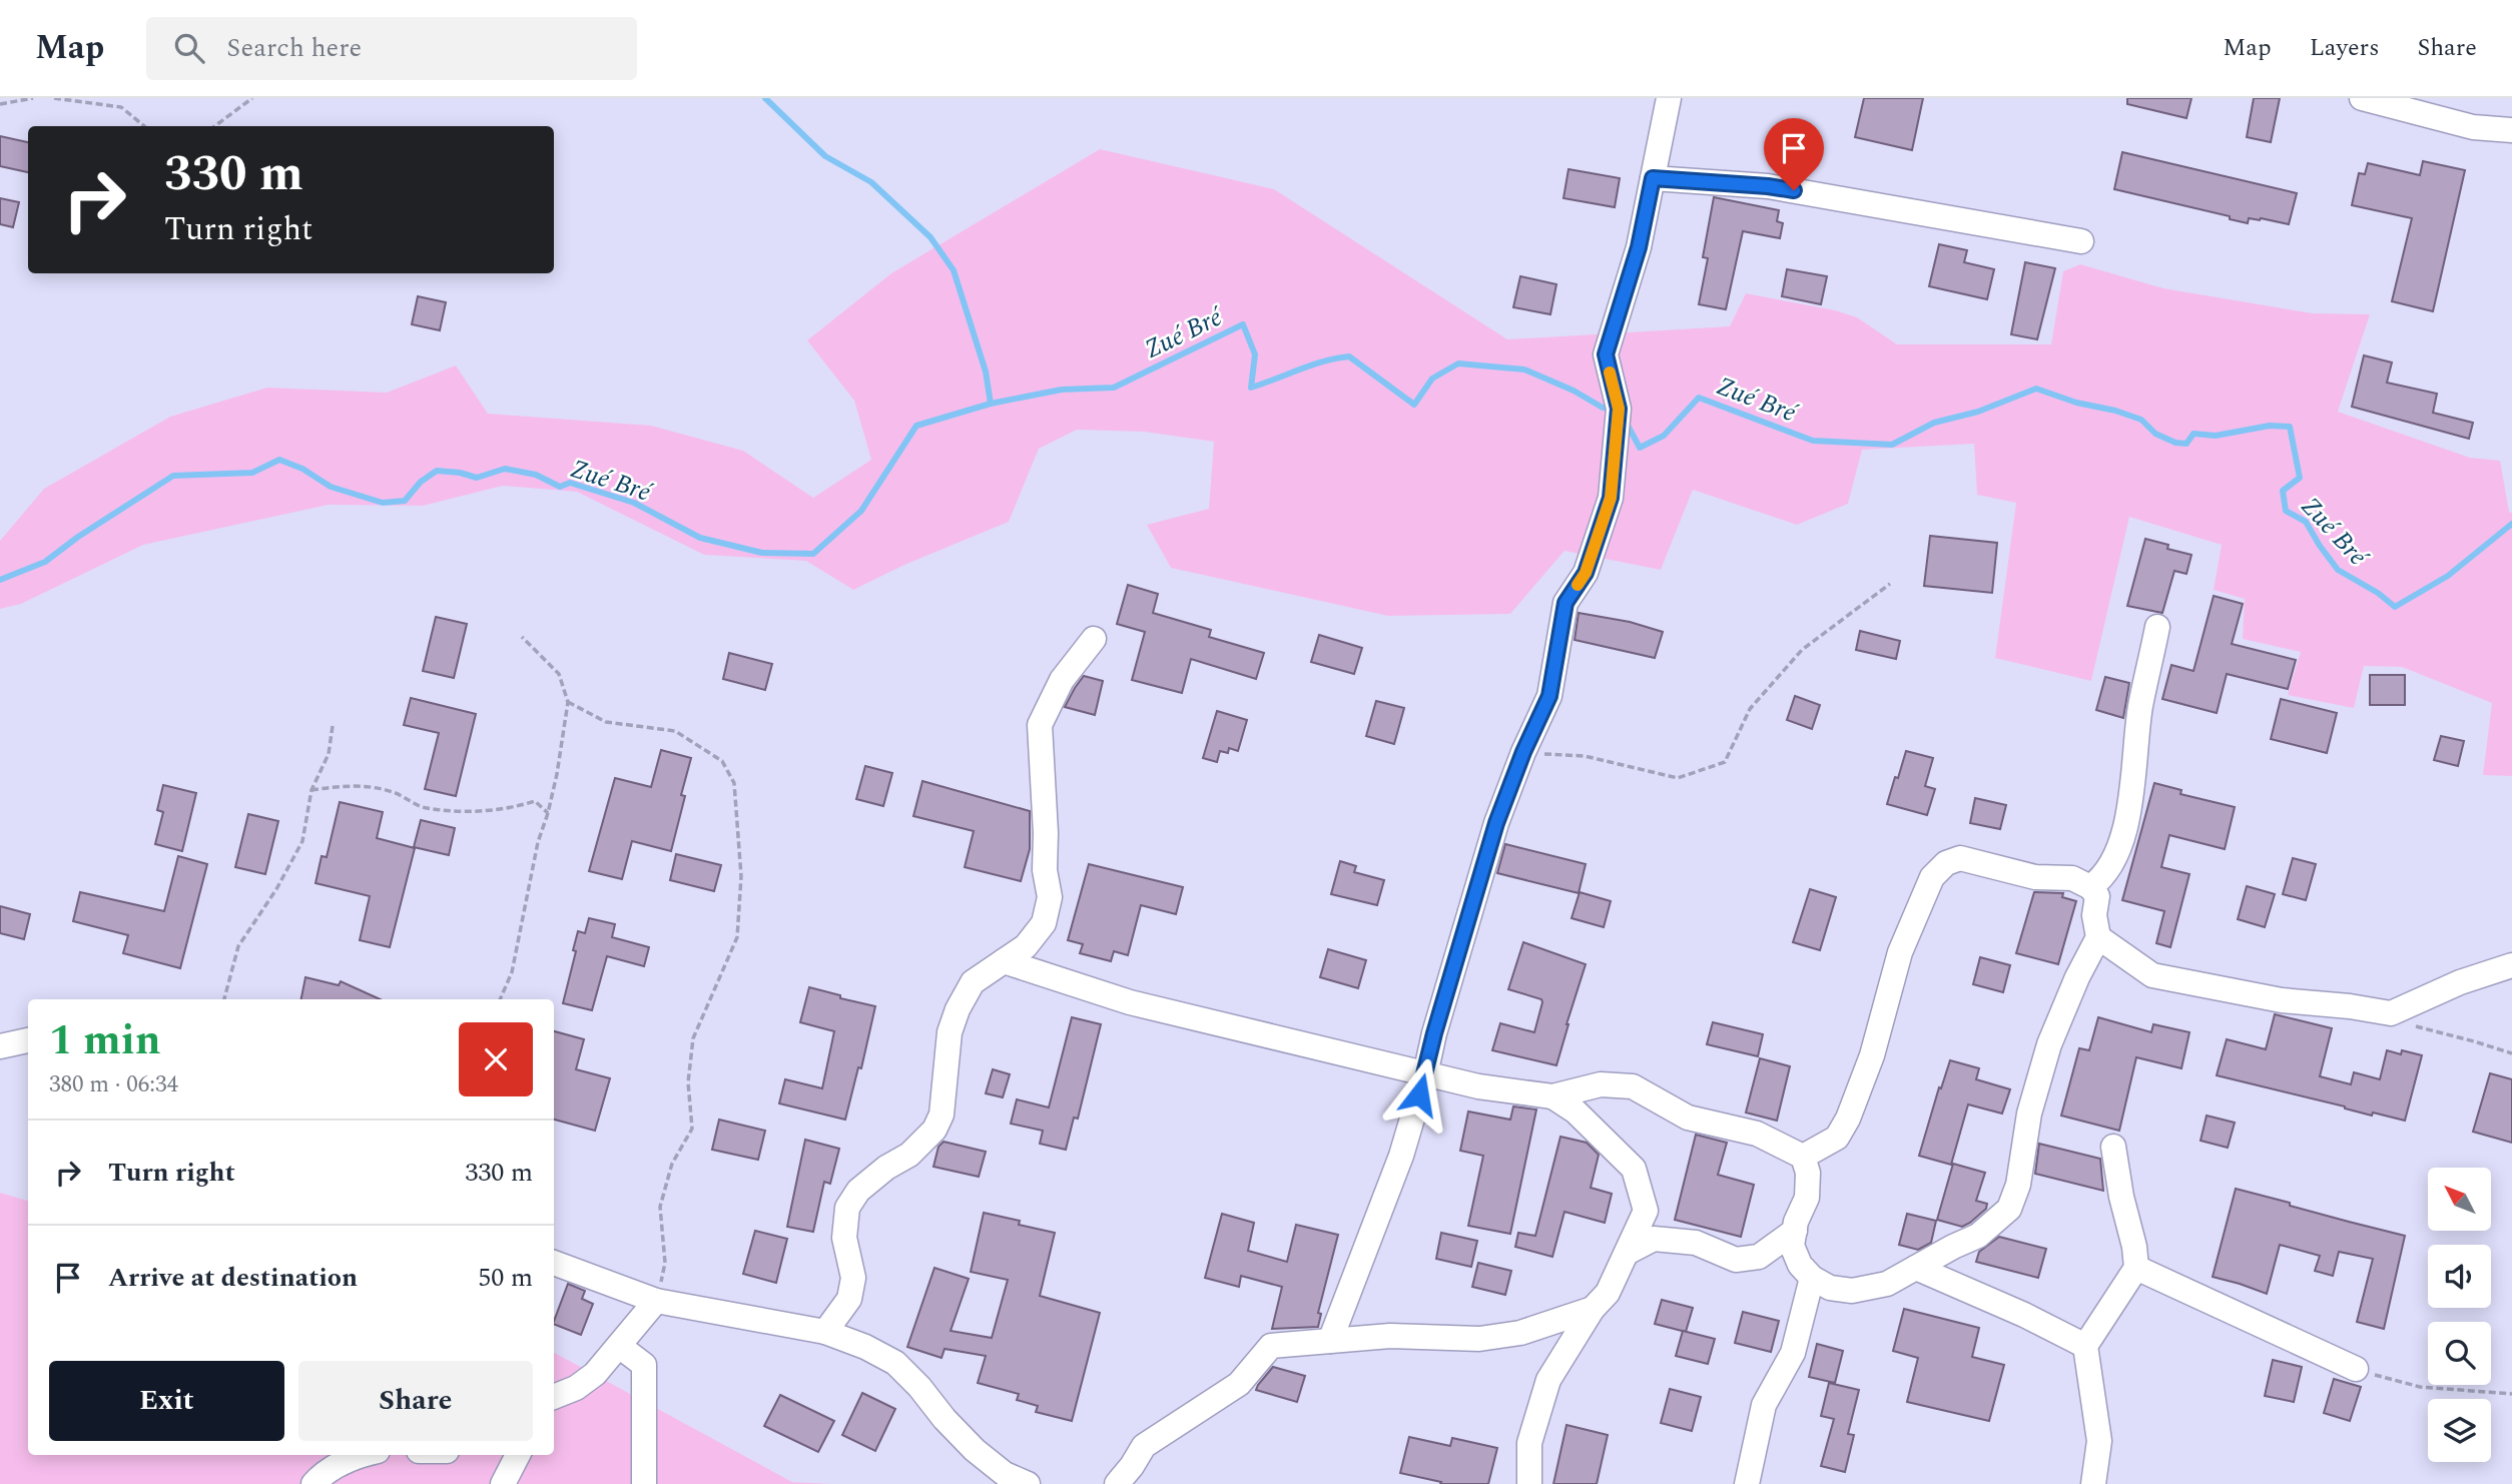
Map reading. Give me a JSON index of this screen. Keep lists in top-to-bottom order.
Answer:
{
  "water": ["Zué Bré"],
  "north": "top left",
  "page": {
    "header": "Map",
    "search": "Search here",
    "nav": ["Map", "Layers", "Share"],
    "turn": ["330 m", "Turn right"],
    "heading": ["1 min", "380 m · 06:34"],
    "list": [
      {
        "name": "Turn right",
        "value": "330 m"
      },
      {
        "name": "Arrive at destination",
        "value": "50 m"
      }
    ],
    "buttons": ["Exit", "Share"]
  }
}
